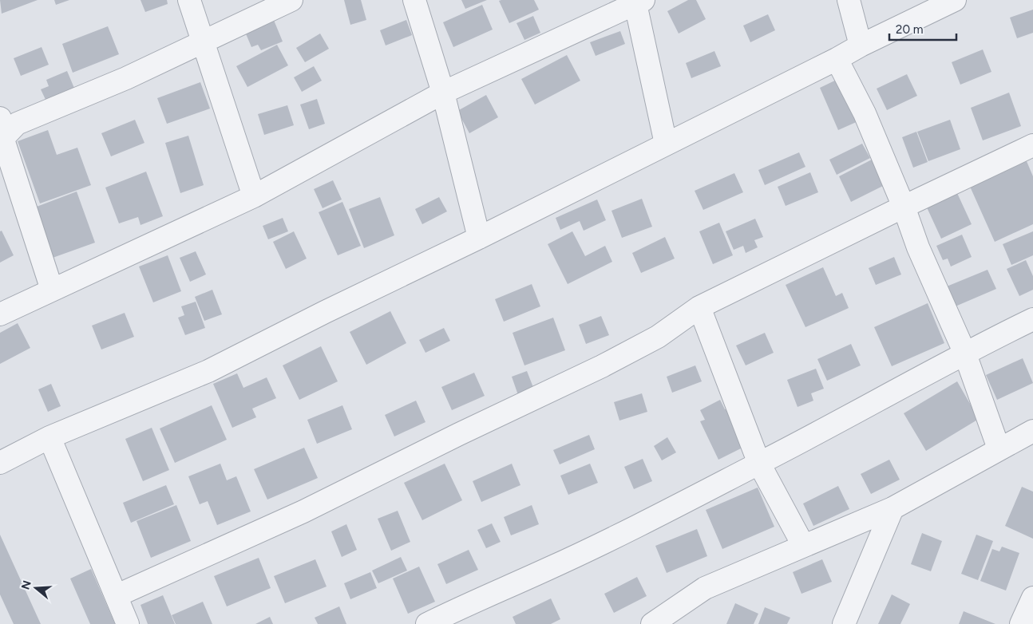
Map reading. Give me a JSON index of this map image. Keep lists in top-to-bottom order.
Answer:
{
  "scale_bar": "20 m",
  "north": "left"
}
